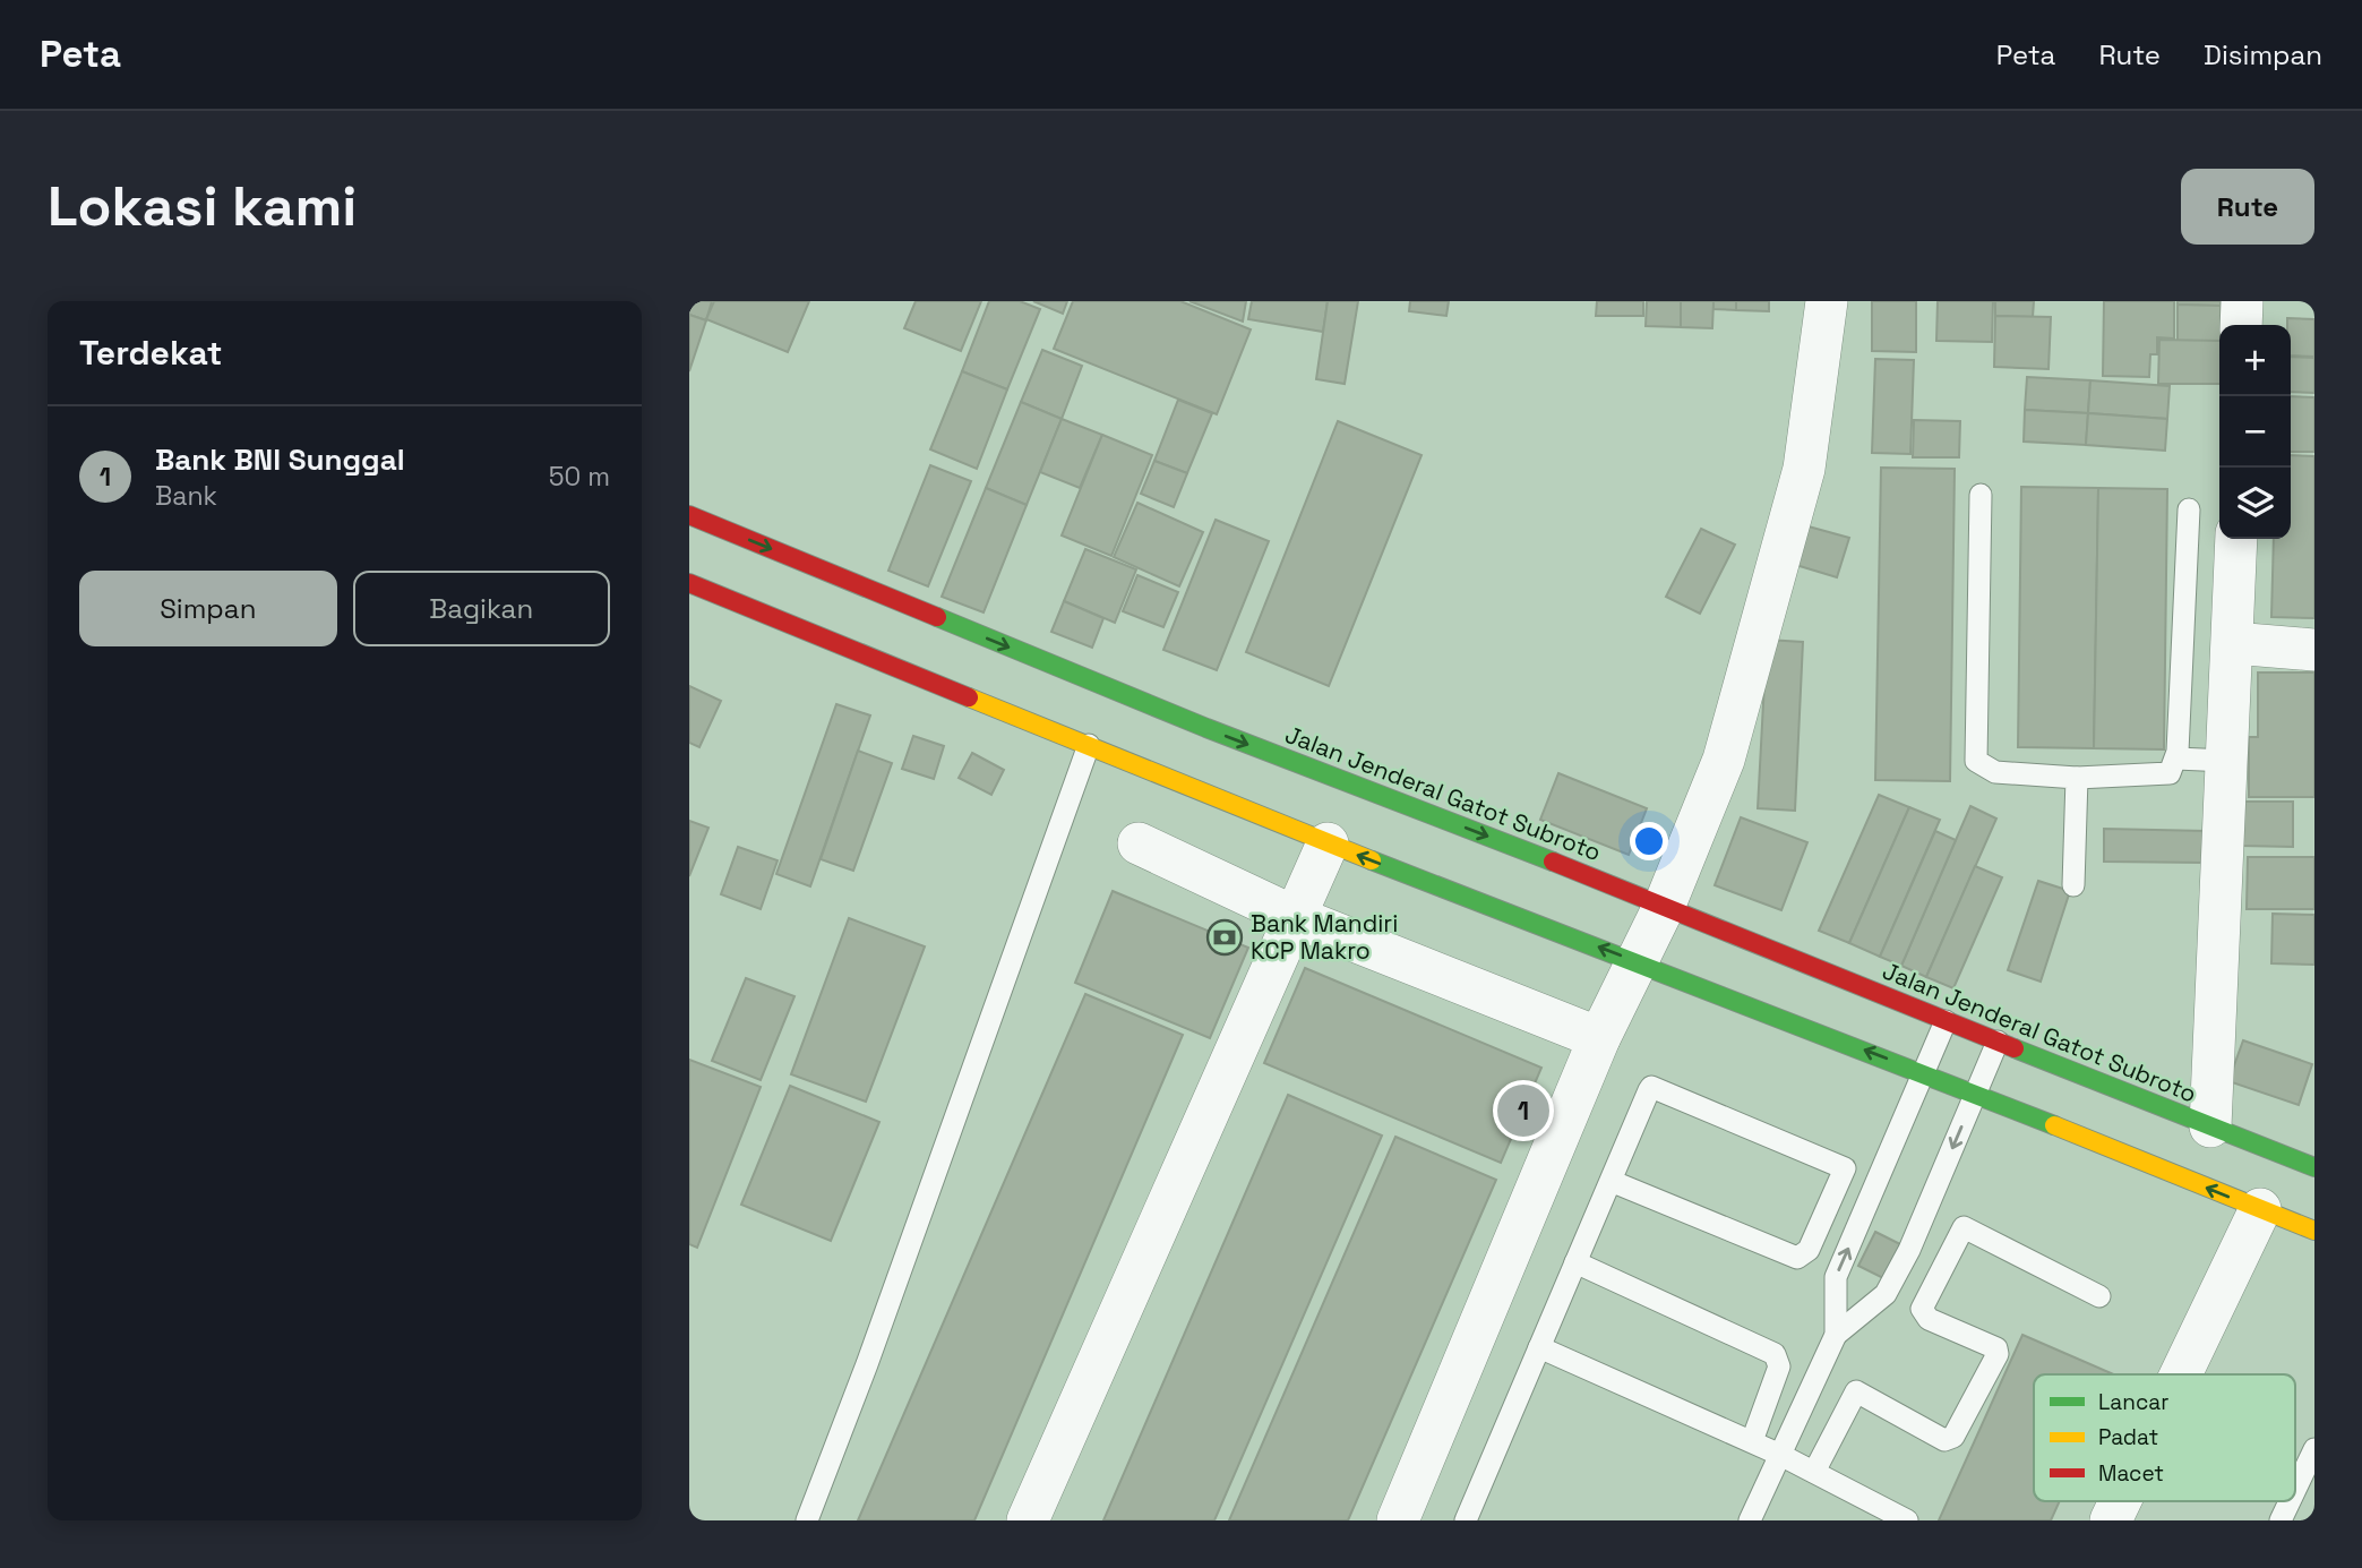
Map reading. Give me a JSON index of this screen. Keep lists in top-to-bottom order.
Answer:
{
  "streets": {
    "highway": ["Jalan Jenderal Gatot Subroto"]
  },
  "places": {
    "bank": ["Bank Mandiri KCP Makro"]
  },
  "legend": ["Lancar", "Padat", "Macet"],
  "page": {
    "header": "Peta",
    "nav": ["Peta", "Rute", "Disimpan"],
    "buttons": [
      "Rute",
      ["Simpan", "Bagikan"]
    ],
    "title": "Lokasi kami",
    "heading": "Terdekat",
    "map_buttons": ["+", "−"],
    "list": [
      {
        "mark": "1",
        "name": "Bank BNI Sunggal",
        "note": "Bank",
        "value": "50 m"
      }
    ],
    "pins": "1"
  }
}
